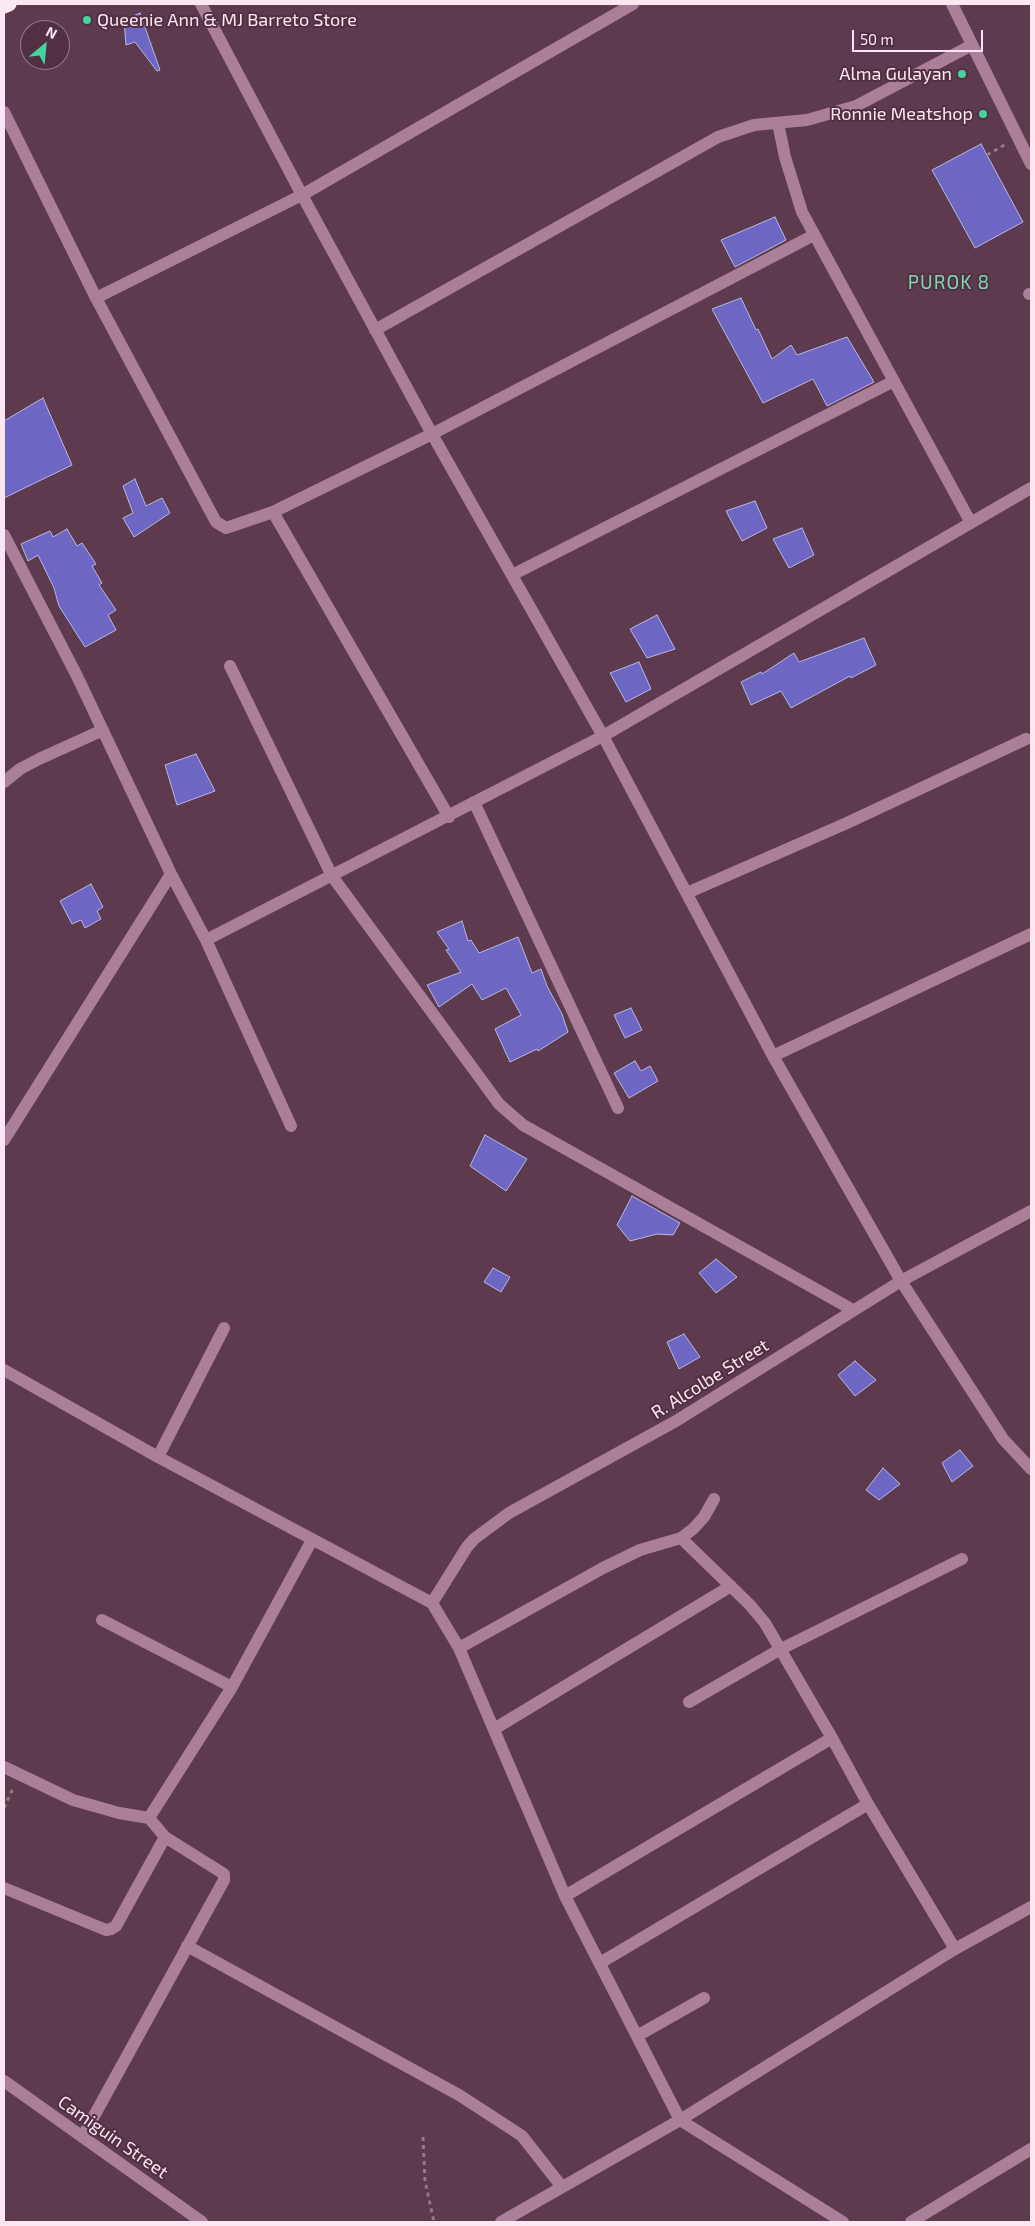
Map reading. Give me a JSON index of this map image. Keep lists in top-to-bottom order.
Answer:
{
  "streets": {
    "street": ["R. Alcolbe Street", "Camiguin Street"]
  },
  "districts": ["PUROK 8"],
  "places": ["Queenie Ann & MJ Barreto Store", "Alma Gulayan", "Ronnie Meatshop"],
  "scale_bar": "50 m",
  "north": "top right"
}
